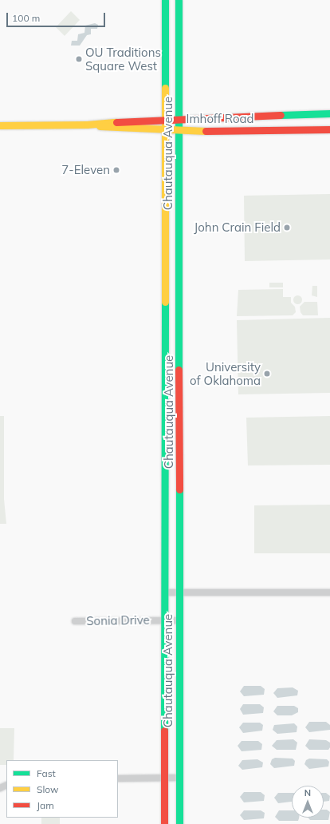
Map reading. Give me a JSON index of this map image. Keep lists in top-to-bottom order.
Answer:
{
  "streets": {
    "main road": ["Imhoff Road", "Chautauqua Avenue"],
    "street": ["Sonia Drive"]
  },
  "crossings": [
    ["Imhoff Road", "Chautauqua Avenue"],
    ["Chautauqua Avenue", "Sonia Drive"]
  ],
  "places": [
    "OU Traditions Square West",
    "7-Eleven",
    "John Crain Field",
    "University of Oklahoma"
  ],
  "legend": ["Fast", "Slow", "Jam"],
  "scale_bar": "100 m",
  "north": "top"
}
